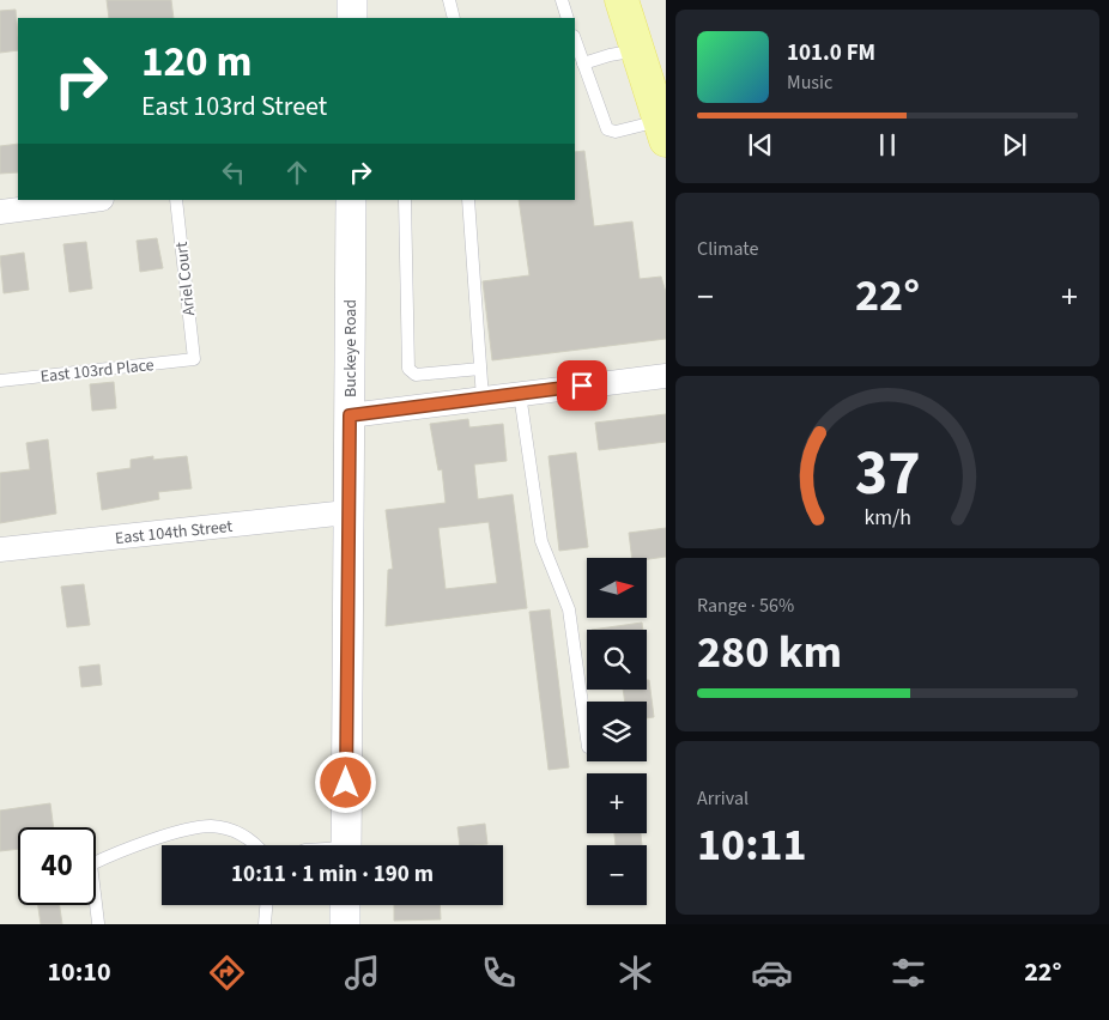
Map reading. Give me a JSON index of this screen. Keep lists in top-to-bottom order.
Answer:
{
  "streets": {
    "street": ["Buckeye Road", "East 104th Street"],
    "lane": ["Ariel Court", "East 103rd Place"]
  },
  "crossings": [
    ["Ariel Court", "East 103rd Place"],
    ["Buckeye Road", "East 104th Street"]
  ],
  "north": "right",
  "page": {
    "turn": ["120 m", "East 103rd Street"],
    "song": ["101.0 FM", "Music"],
    "tile": [
      "Climate",
      ["Range · 56%", "280 km"],
      ["Arrival", "10:11"]
    ],
    "heat": ["−", "22°", "+"],
    "map_buttons": ["+", "−"],
    "limit": "40",
    "trip": "10:11 · 1 min · 190 m",
    "tabs": ["10:10", "22°"],
    "gauge": ["37", "km/h"]
  }
}
